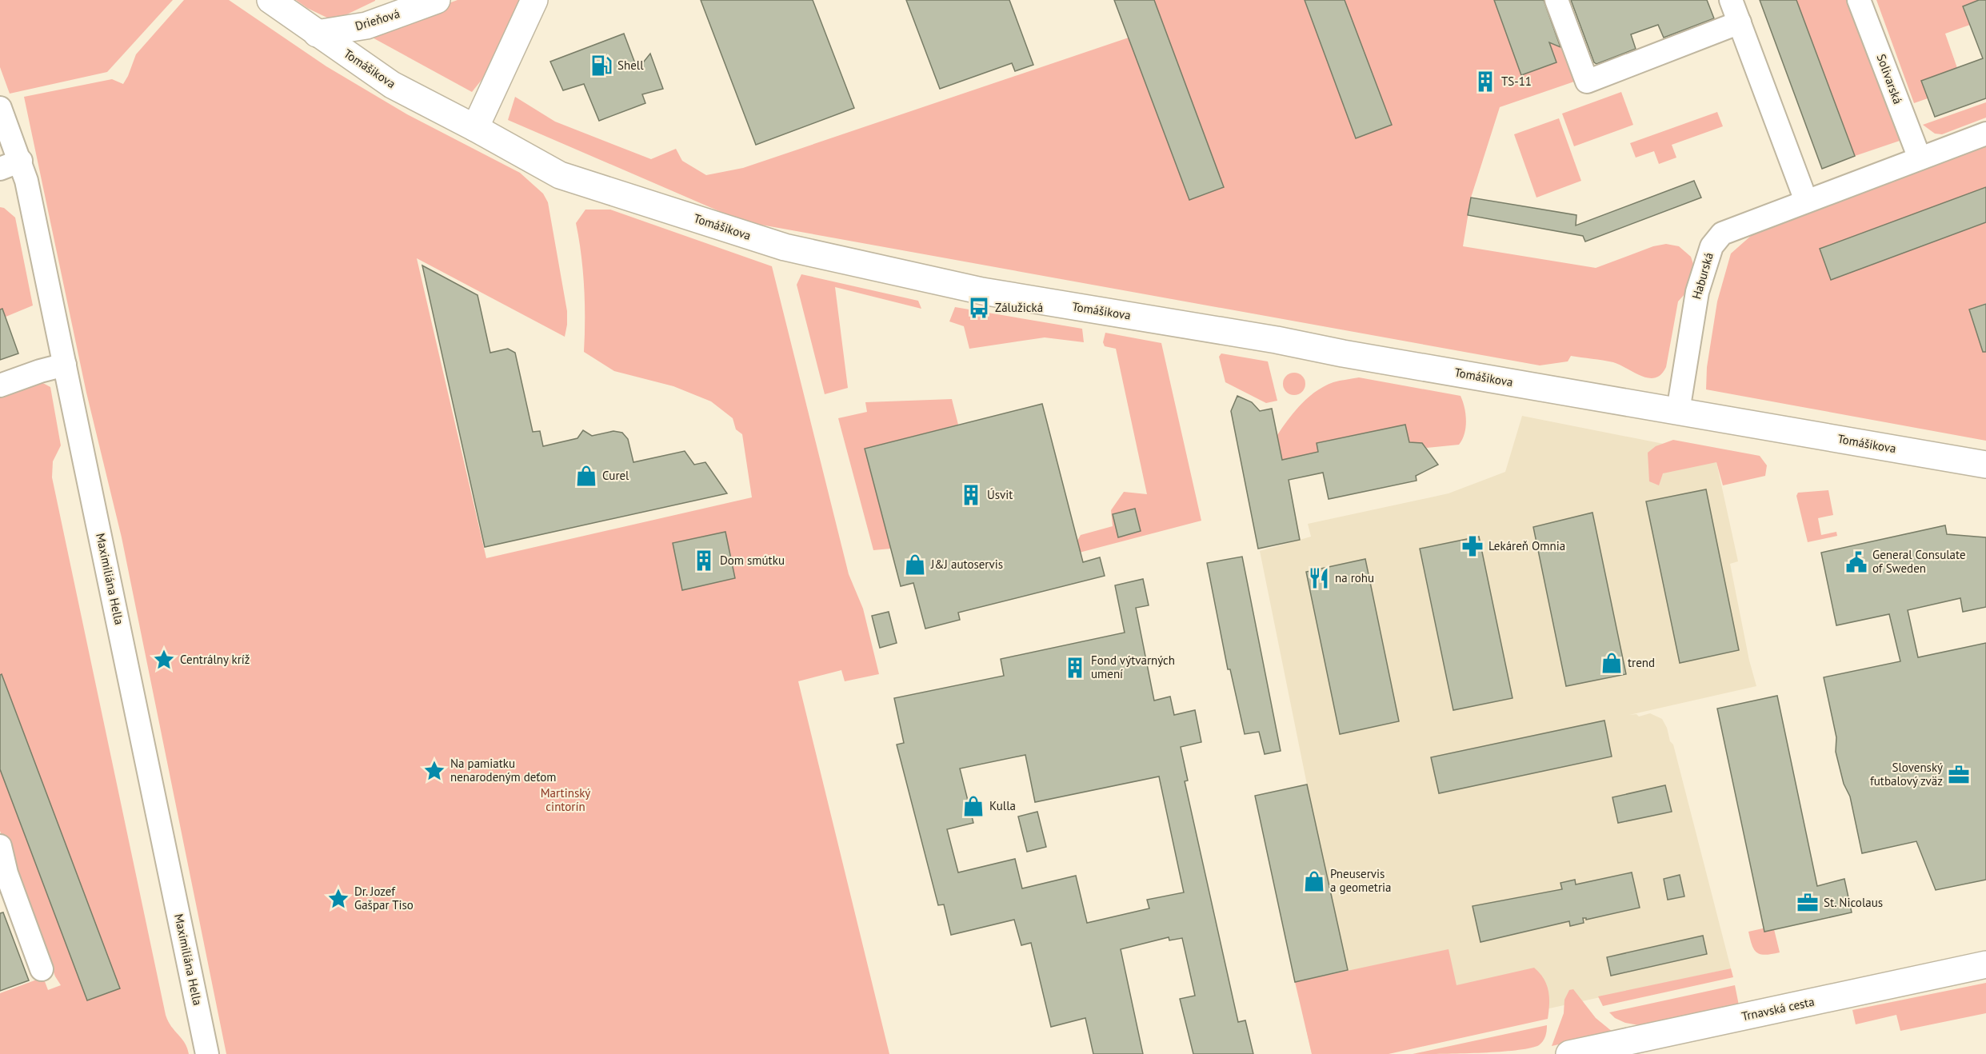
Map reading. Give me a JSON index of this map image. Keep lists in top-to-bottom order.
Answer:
{
  "streets": {
    "main road": ["Drieňová", "Tomášikova", "Trnavská cesta"],
    "street": ["Solivarská", "Haburská", "Maximiliána Hella"]
  },
  "crossings": [
    ["Drieňová", "Tomášikova"],
    ["Tomášikova", "Haburská"],
    ["Solivarská", "Haburská"]
  ],
  "parks": ["Martinský cintorín"],
  "places": {
    "fuel station": ["Shell"],
    "building": [
      "TS-11",
      "Úsvit",
      "Dom smútku",
      "Fond výtvarných umení"
    ],
    "bus stop": ["Zálužická"],
    "shop": [
      "Curel",
      "J&J autoservis",
      "trend",
      "Kulla",
      "Pneuservis a geometria"
    ],
    "pharmacy": ["Lekáreň Omnia"],
    "public building": ["General Consulate of Sweden"],
    "restaurant": ["na rohu"],
    "place": ["Centrálny kríž", "Na pamiatku nenarodeným deťom", "Dr. Jozef Gašpar Tiso"],
    "office": ["Slovenský futbalový zväz", "St. Nicolaus"]
  }
}
